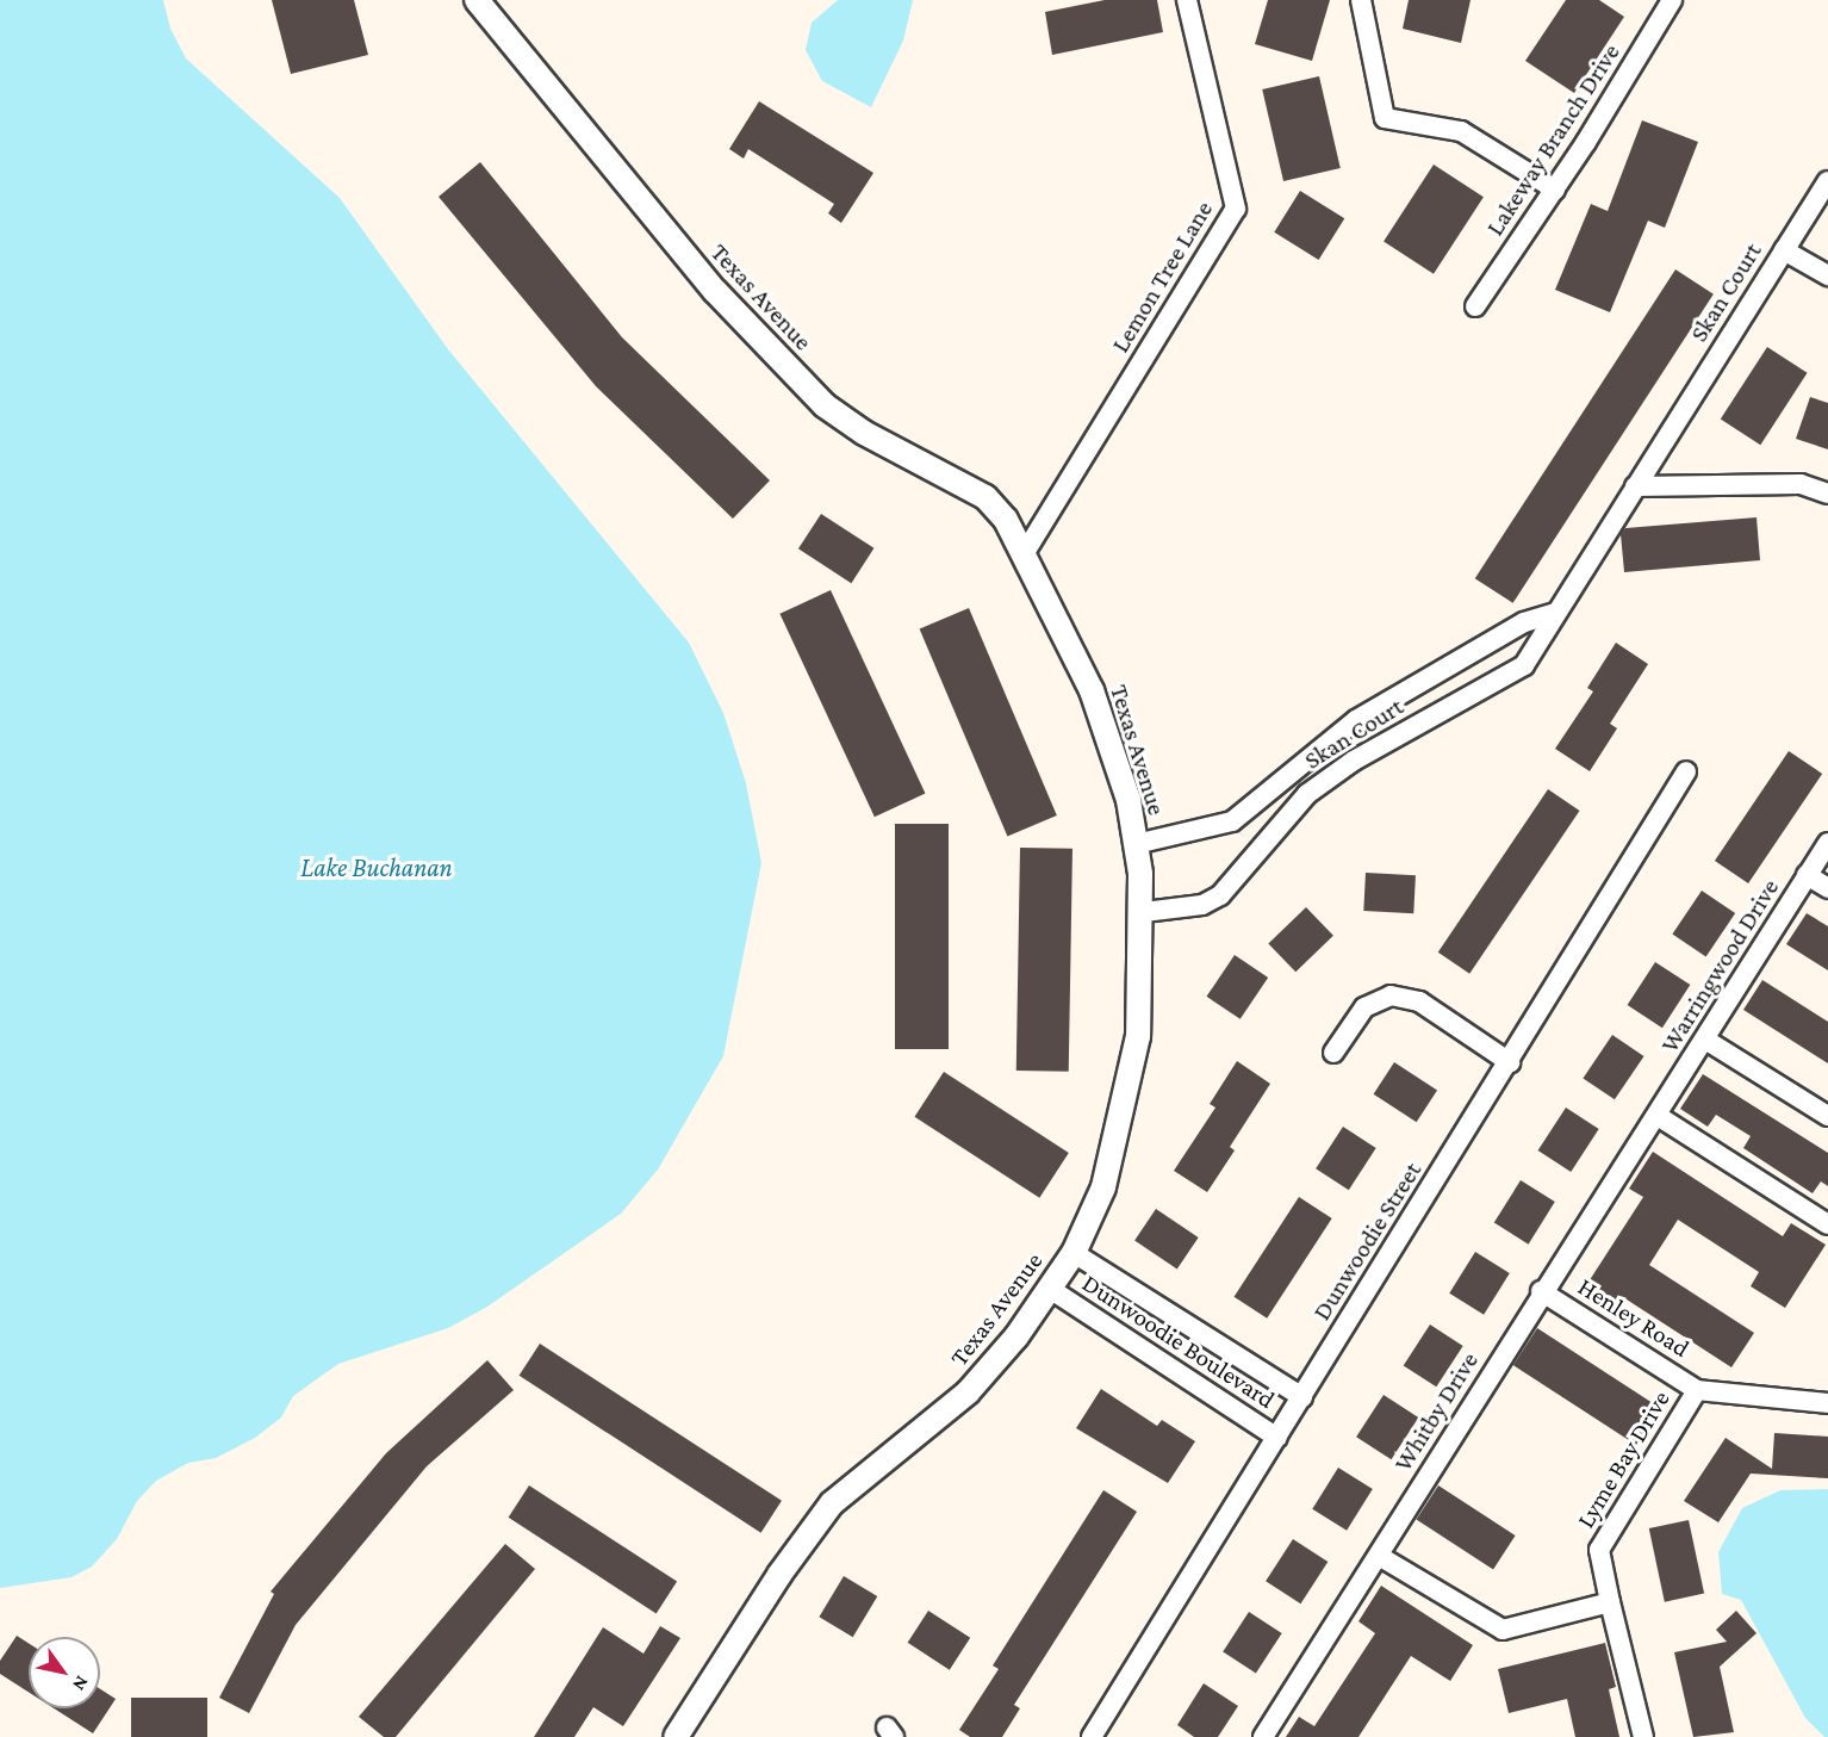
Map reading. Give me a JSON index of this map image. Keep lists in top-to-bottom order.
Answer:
{
  "streets": {
    "street": [
      "Lakeway Branch Drive",
      "Lemon Tree Lane",
      "Skan Court",
      "Texas Avenue",
      "Warringwood Drive",
      "Dunwoodie Street",
      "Henley Road",
      "Dunwoodie Boulevard",
      "Whitby Drive",
      "Lyme Bay Drive"
    ]
  },
  "crossings": [
    ["Lemon Tree Lane", "Texas Avenue"],
    ["Skan Court", "Texas Avenue"],
    ["Texas Avenue", "Dunwoodie Boulevard"],
    ["Warringwood Drive", "Whitby Drive"],
    ["Dunwoodie Street", "Dunwoodie Boulevard"],
    ["Henley Road", "Whitby Drive"],
    ["Henley Road", "Lyme Bay Drive"]
  ],
  "water": ["Lake Buchanan"],
  "north": "bottom right"
}
